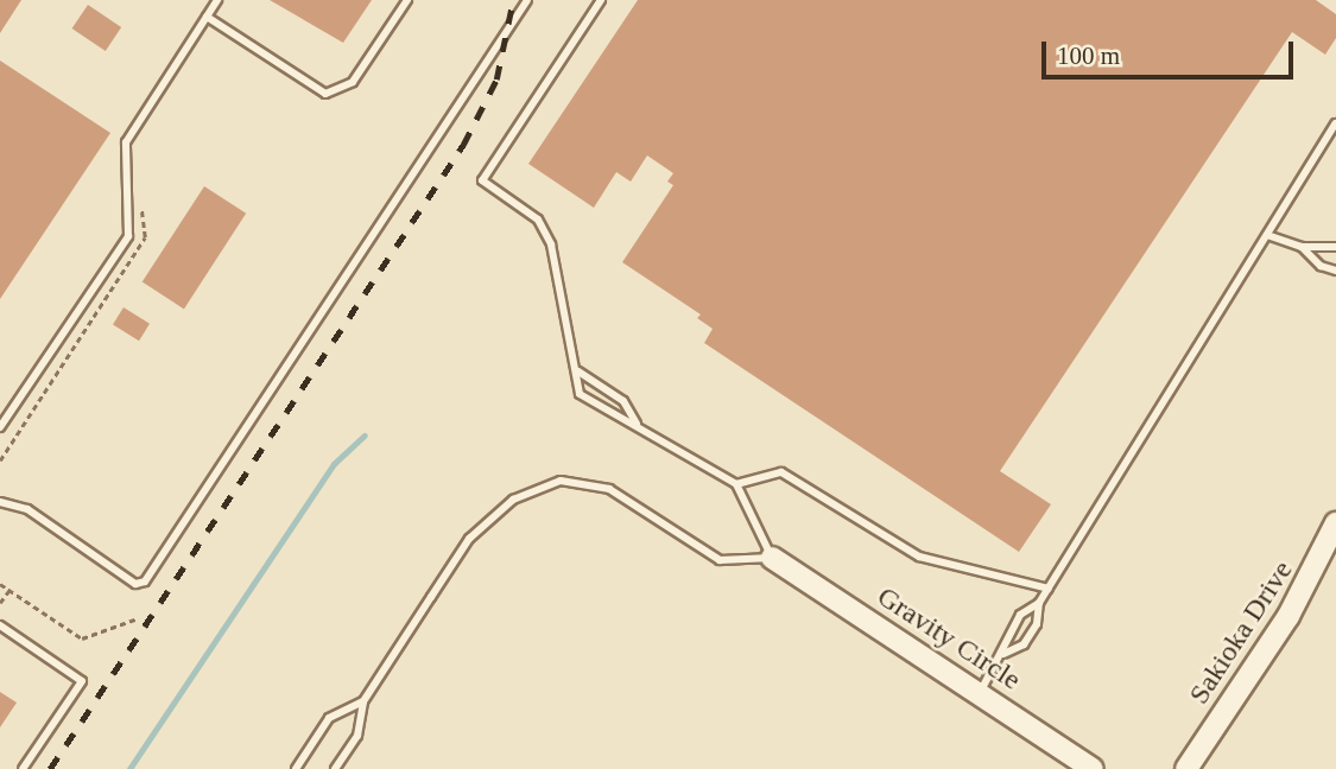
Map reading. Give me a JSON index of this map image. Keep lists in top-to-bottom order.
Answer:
{
  "streets": {
    "street": ["Sakioka Drive", "Gravity Circle"]
  },
  "scale_bar": "100 m"
}
